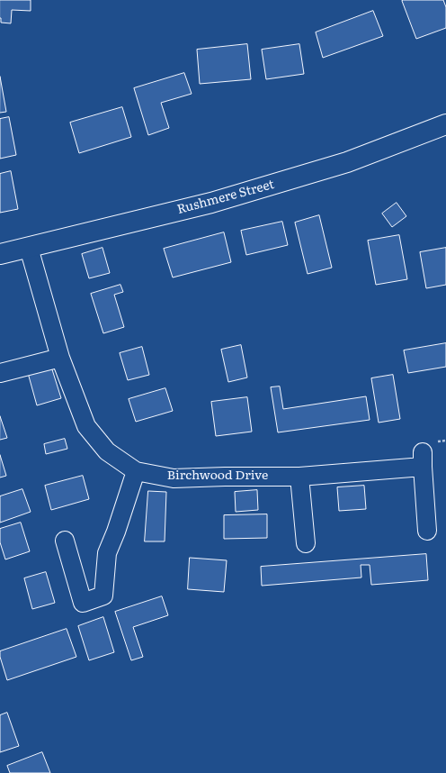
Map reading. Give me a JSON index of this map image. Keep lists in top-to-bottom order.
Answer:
{
  "streets": {
    "street": ["Rushmere Street", "Birchwood Drive"]
  },
  "crossings": [
    ["Rushmere Street", "Birchwood Drive"]
  ]
}
